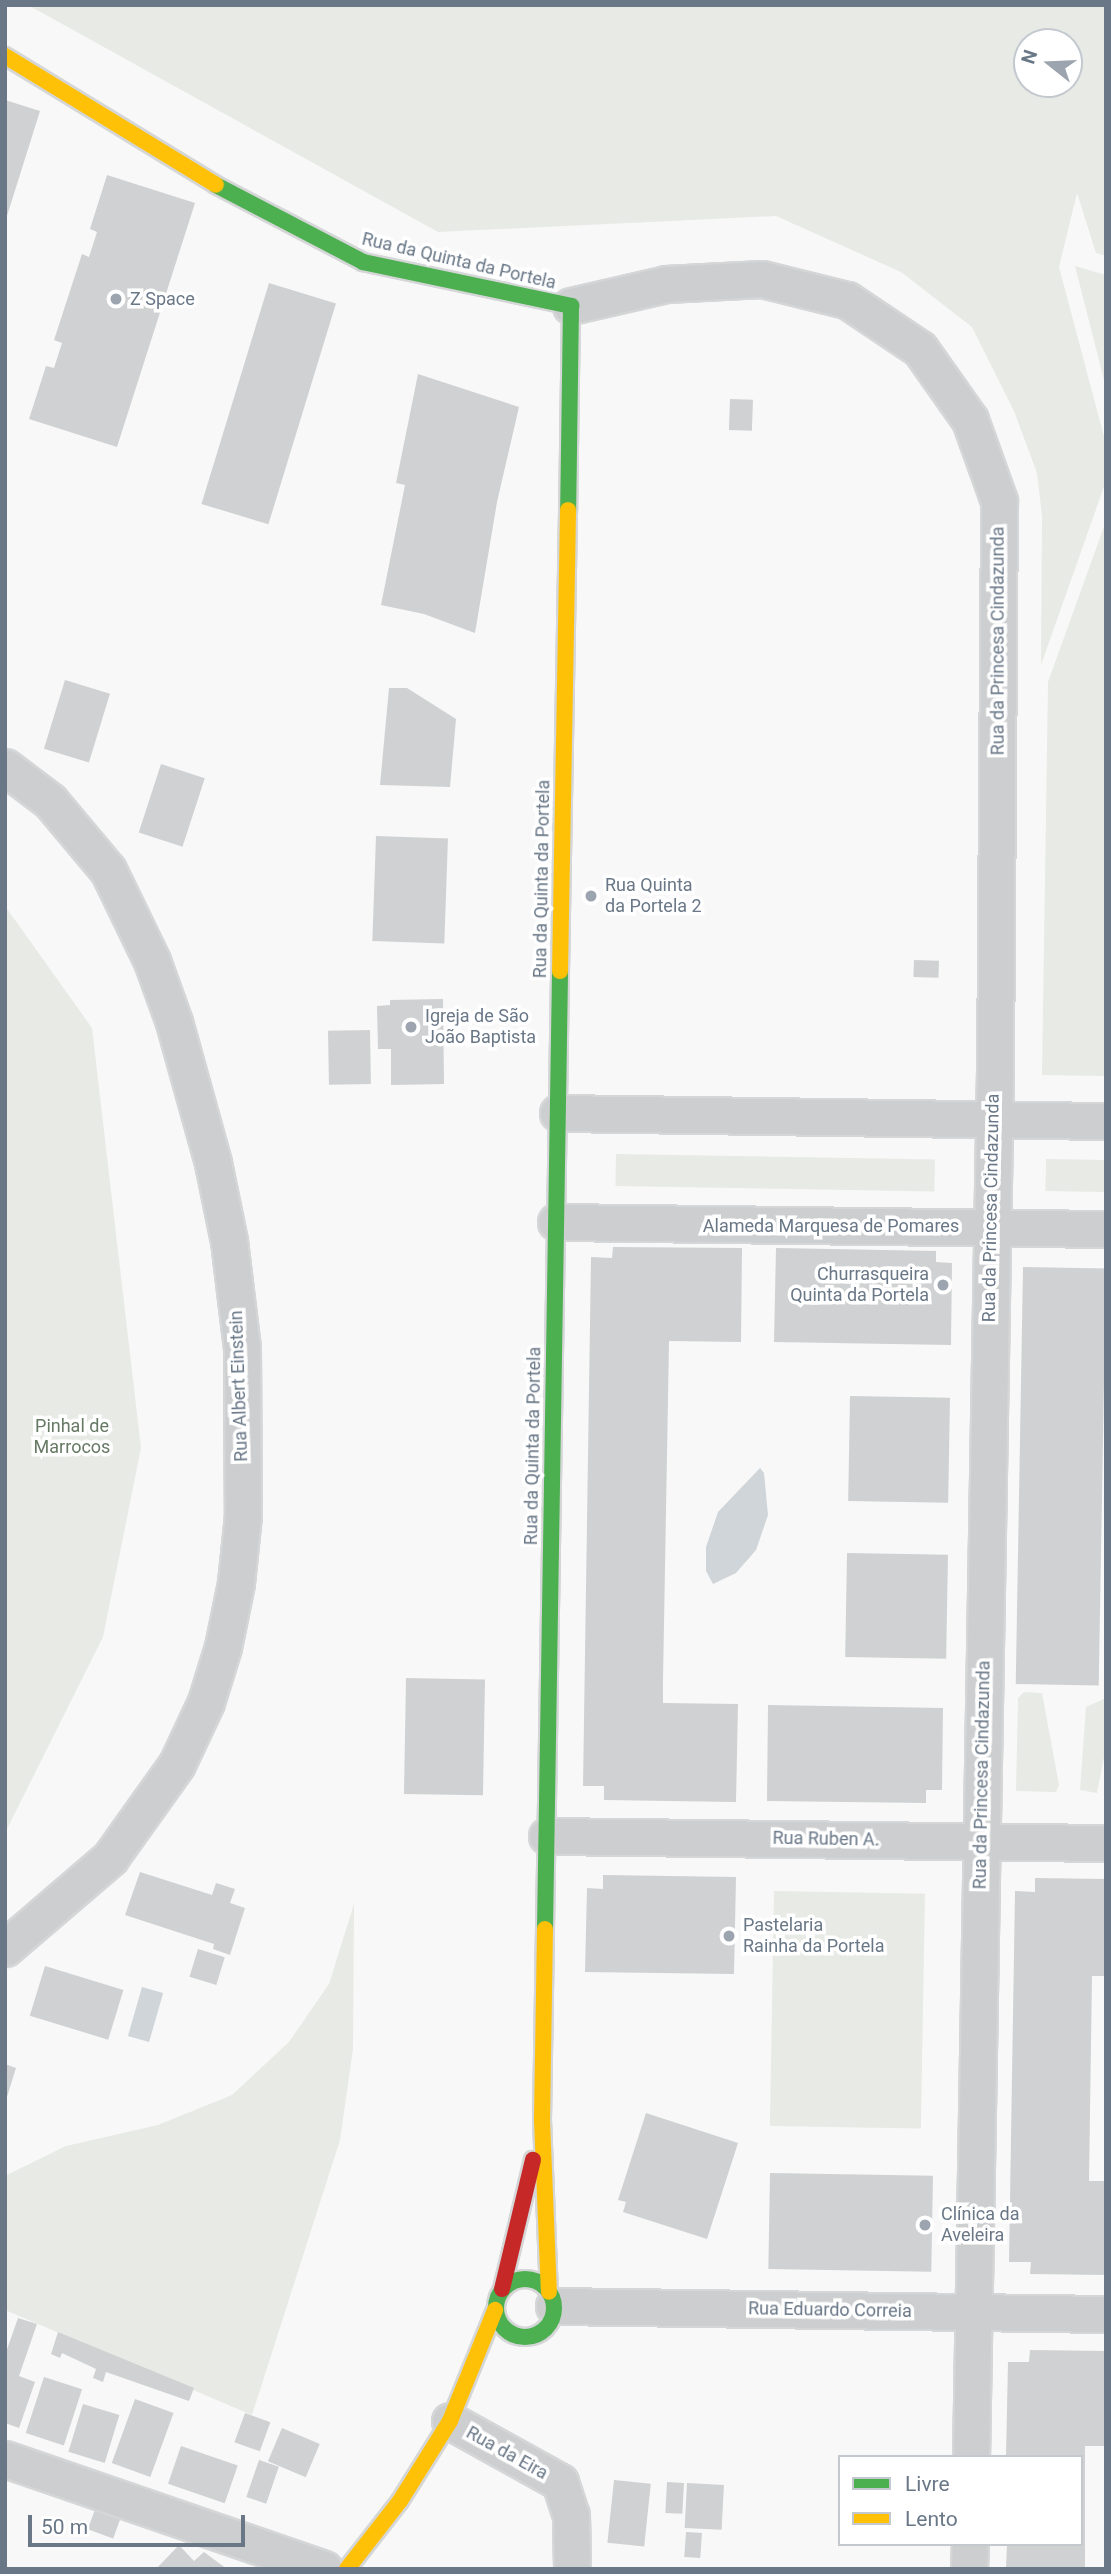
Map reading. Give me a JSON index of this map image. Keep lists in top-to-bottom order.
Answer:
{
  "streets": {
    "street": [
      "Rua da Quinta da Portela",
      "Rua da Princesa Cindazunda",
      "Alameda Marquesa de Pomares",
      "Rua Albert Einstein",
      "Rua Ruben A.",
      "Rua Eduardo Correia",
      "Rua da Eira"
    ]
  },
  "crossings": [
    ["Rua da Quinta da Portela", "Rua da Princesa Cindazunda"],
    ["Rua da Quinta da Portela", "Alameda Marquesa de Pomares"],
    ["Rua da Quinta da Portela", "Rua Ruben A."],
    ["Rua da Quinta da Portela", "Rua Eduardo Correia"],
    ["Rua da Princesa Cindazunda", "Alameda Marquesa de Pomares"],
    ["Rua da Princesa Cindazunda", "Rua Ruben A."],
    ["Rua da Princesa Cindazunda", "Rua Eduardo Correia"]
  ],
  "parks": ["Pinhal de Marrocos"],
  "places": [
    "Z Space",
    "Rua Quinta da Portela 2",
    "Igreja de São João Baptista",
    "Churrasqueira Quinta da Portela",
    "Pastelaria Rainha da Portela",
    "Clínica da Aveleira"
  ],
  "legend": ["Livre", "Lento"],
  "scale_bar": "50 m",
  "north": "left"
}
